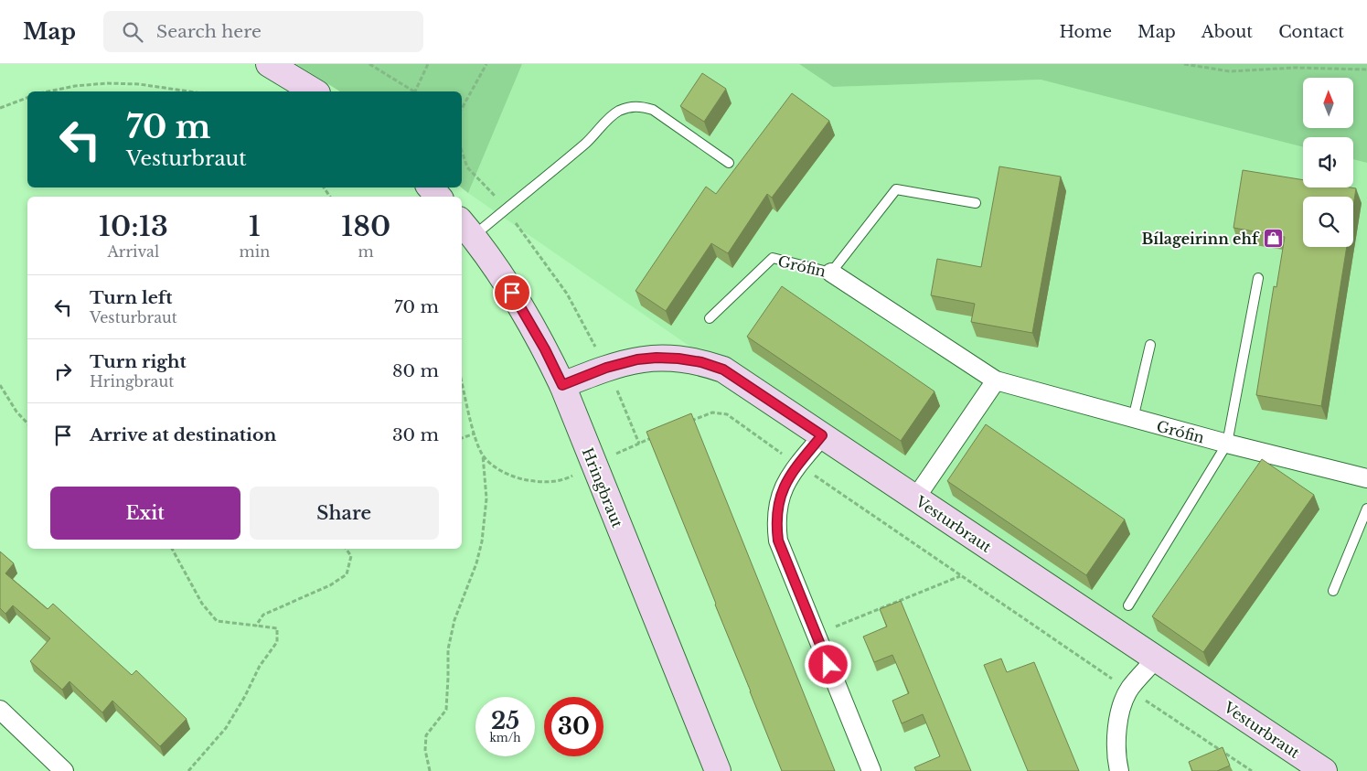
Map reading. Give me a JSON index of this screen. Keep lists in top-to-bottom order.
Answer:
{
  "streets": {
    "street": ["Grófin", "Hringbraut", "Vesturbraut"]
  },
  "crossings": [
    ["Hringbraut", "Vesturbraut"]
  ],
  "places": {
    "shop": ["Bílageirinn ehf"]
  },
  "north": "top",
  "page": {
    "header": "Map",
    "search": "Search here",
    "nav": [
      "Home",
      "Map",
      "About",
      "Contact"
    ],
    "turn": ["70 m", "Vesturbraut"],
    "eta": [
      "10:13",
      "Arrival",
      "1",
      "min",
      "180",
      "m"
    ],
    "list": [
      {
        "name": "Turn left",
        "note": "Vesturbraut",
        "value": "70 m"
      },
      {
        "name": "Turn right",
        "note": "Hringbraut",
        "value": "80 m"
      },
      {
        "name": "Arrive at destination",
        "value": "30 m"
      }
    ],
    "buttons": ["Exit", "Share"],
    "speed": "25 km/h",
    "limit": "30"
  }
}
